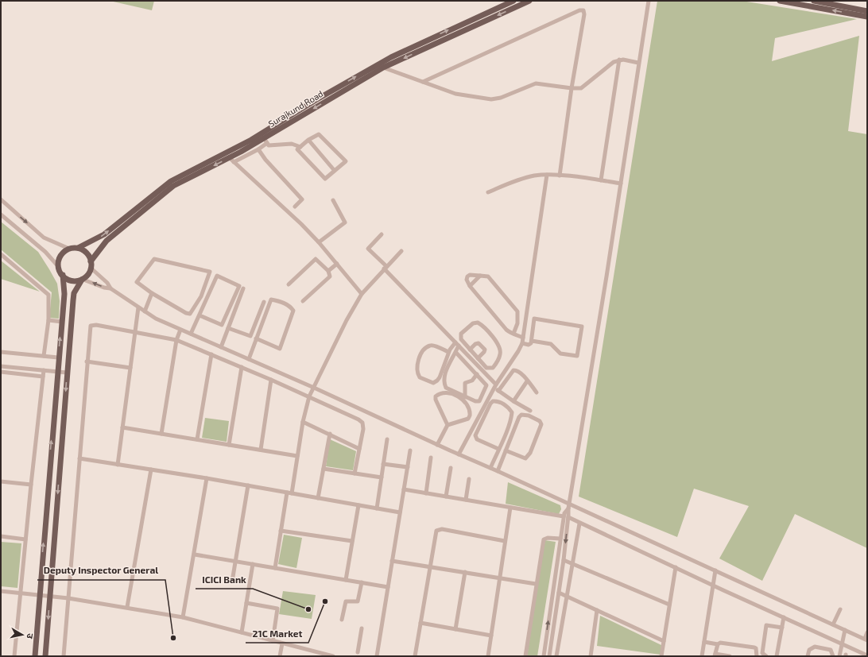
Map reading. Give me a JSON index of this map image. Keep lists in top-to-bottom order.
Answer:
{
  "streets": {
    "main road": ["Surajkund Road"]
  },
  "places": ["21C Market", "ICICI Bank", "Deputy Inspector General"],
  "north": "right"
}
